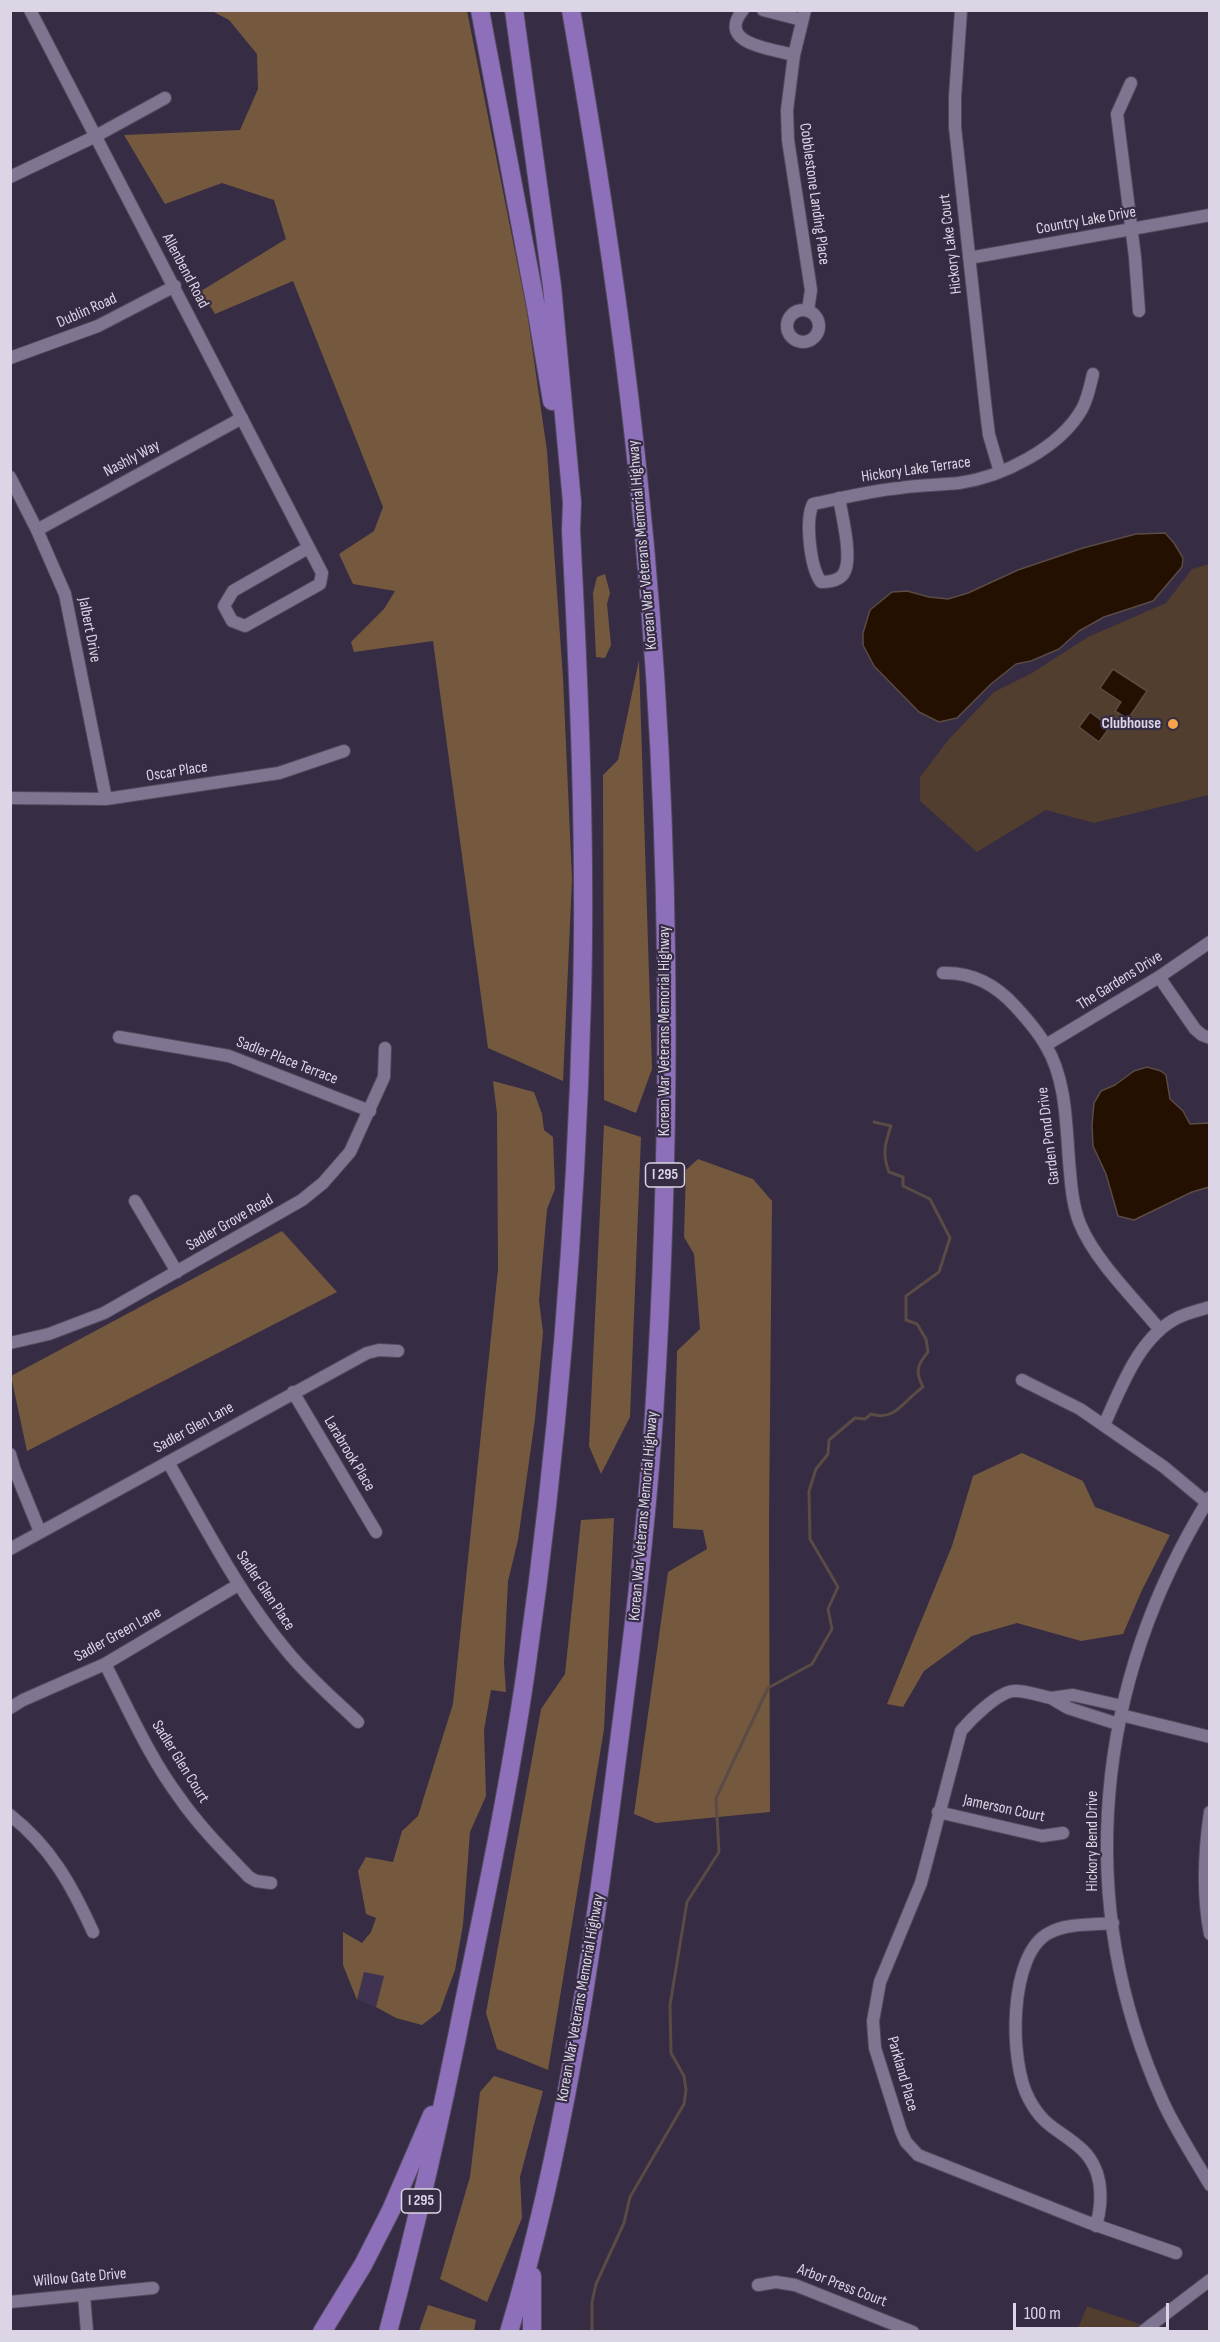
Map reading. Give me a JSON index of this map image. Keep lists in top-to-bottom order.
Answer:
{
  "streets": {
    "highway": ["Korean War Veterans Memorial Highway", "I 295"],
    "street": [
      "Cobblestone Landing Place",
      "Country Lake Drive",
      "Hickory Lake Court",
      "Allenbend Road",
      "Dublin Road",
      "Nashly Way",
      "Hickory Lake Terrace",
      "Jalbert Drive",
      "Oscar Place",
      "The Gardens Drive",
      "Sadler Place Terrace",
      "Garden Pond Drive",
      "Sadler Grove Road",
      "Sadler Glen Lane",
      "Larabrook Place",
      "Sadler Glen Place",
      "Sadler Green Lane",
      "Sadler Glen Court",
      "Jamerson Court",
      "Hickory Bend Drive",
      "Parkland Place",
      "Willow Gate Drive",
      "Arbor Press Court"
    ]
  },
  "crossings": [
    ["Country Lake Drive", "Hickory Lake Court"],
    ["Hickory Lake Court", "Hickory Lake Terrace"],
    ["Allenbend Road", "Dublin Road"],
    ["Allenbend Road", "Nashly Way"],
    ["Nashly Way", "Jalbert Drive"],
    ["Jalbert Drive", "Oscar Place"],
    ["The Gardens Drive", "Garden Pond Drive"],
    ["Sadler Place Terrace", "Sadler Grove Road"],
    ["Sadler Glen Lane", "Larabrook Place"],
    ["Sadler Glen Lane", "Sadler Glen Place"],
    ["Sadler Glen Place", "Sadler Green Lane"],
    ["Sadler Green Lane", "Sadler Glen Court"],
    ["Jamerson Court", "Parkland Place"],
    ["Hickory Bend Drive", "Parkland Place"]
  ],
  "places": ["Clubhouse"],
  "scale_bar": "100 m"
}
